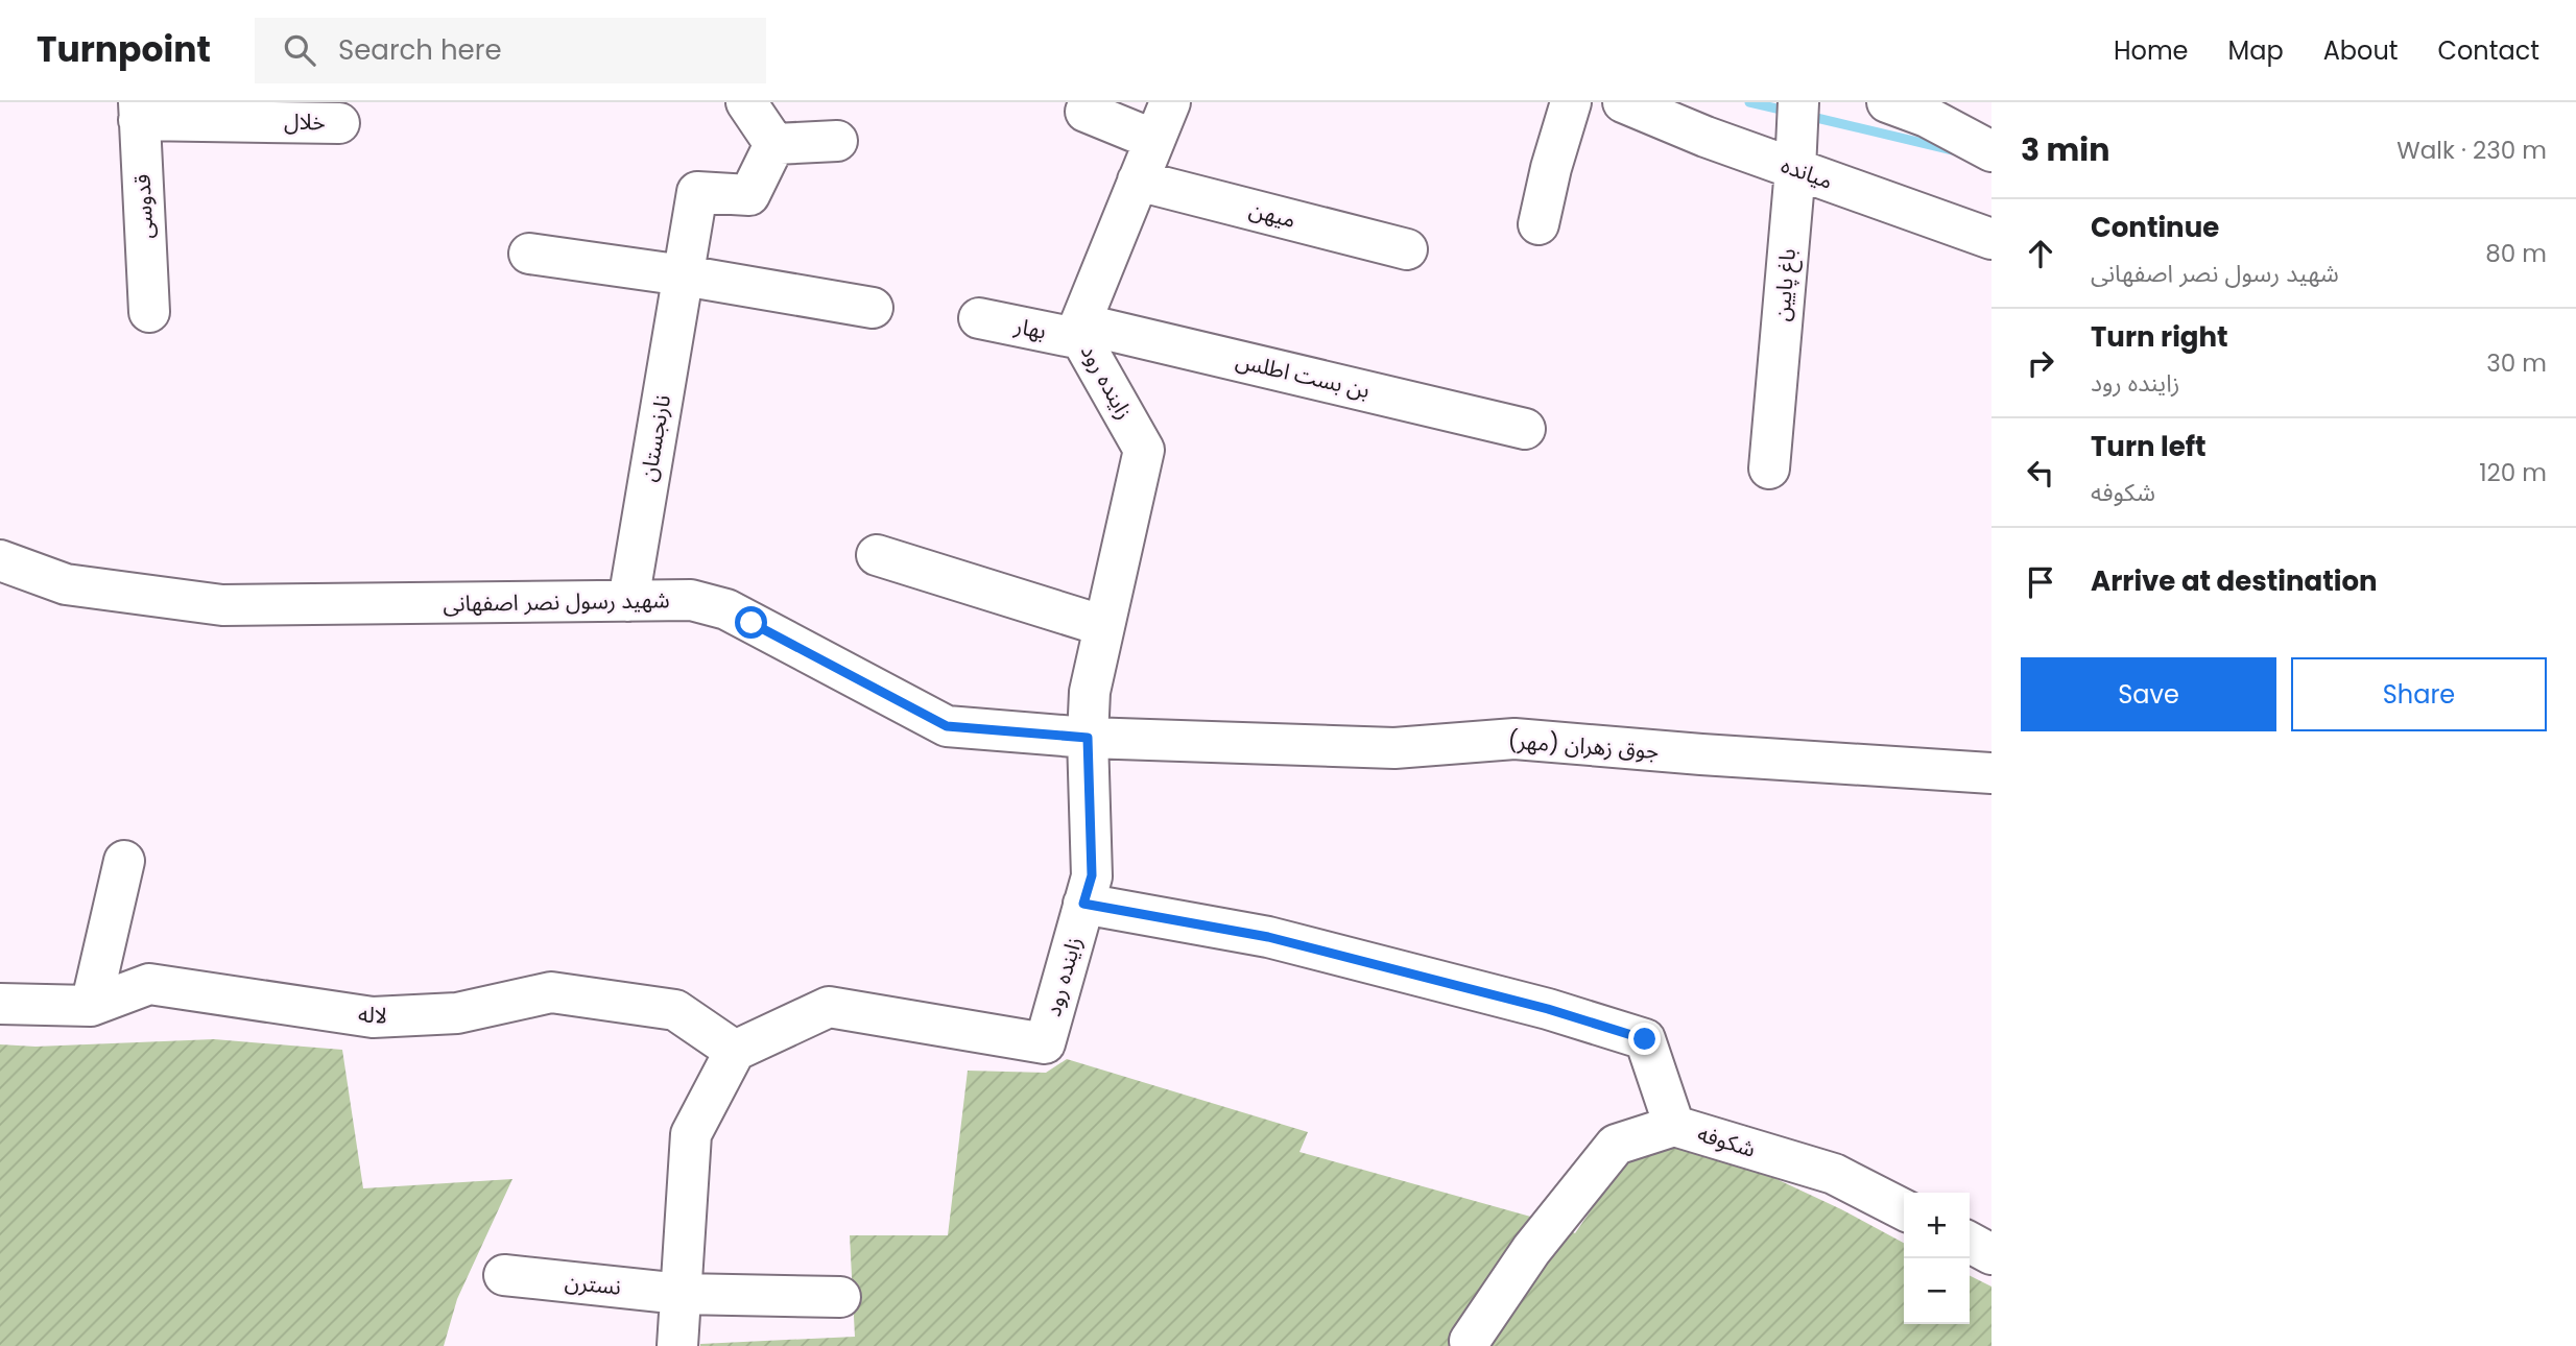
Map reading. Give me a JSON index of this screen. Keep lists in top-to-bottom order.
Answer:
{
  "streets": {
    "street": [
      "خلال",
      "میانده",
      "قدوسی",
      "میهن",
      "باغ پایین",
      "بهار",
      "بن بست اطلس",
      "زاینده رود",
      "نارنجستان",
      "شهید رسول نصر اصفهانی",
      "جوق زهران (مهر)",
      "لاله",
      "شکوفه",
      "نسترن"
    ]
  },
  "crossings": [
    ["خلال", "قدوسی"],
    ["میانده", "باغ پایین"],
    ["میهن", "زاینده رود"],
    ["بهار", "بن بست اطلس"],
    ["بهار", "زاینده رود"],
    ["بن بست اطلس", "زاینده رود"],
    ["زاینده رود", "شهید رسول نصر اصفهانی"],
    ["زاینده رود", "جوق زهران (مهر)"],
    ["زاینده رود", "لاله"],
    ["زاینده رود", "شکوفه"],
    ["نارنجستان", "شهید رسول نصر اصفهانی"],
    ["شهید رسول نصر اصفهانی", "جوق زهران (مهر)"]
  ],
  "page": {
    "header": "Turnpoint",
    "search": "Search here",
    "nav": [
      "Home",
      "Map",
      "About",
      "Contact"
    ],
    "heading": ["3 min", "Walk · 230 m"],
    "list": [
      ["Continue", "شهید رسول نصر اصفهانی", "80 m"],
      ["Turn right", "زاینده رود", "30 m"],
      ["Turn left", "شکوفه", "120 m"],
      "Arrive at destination"
    ],
    "buttons": ["Save", "Share"],
    "map_buttons": ["+", "−"]
  }
}
